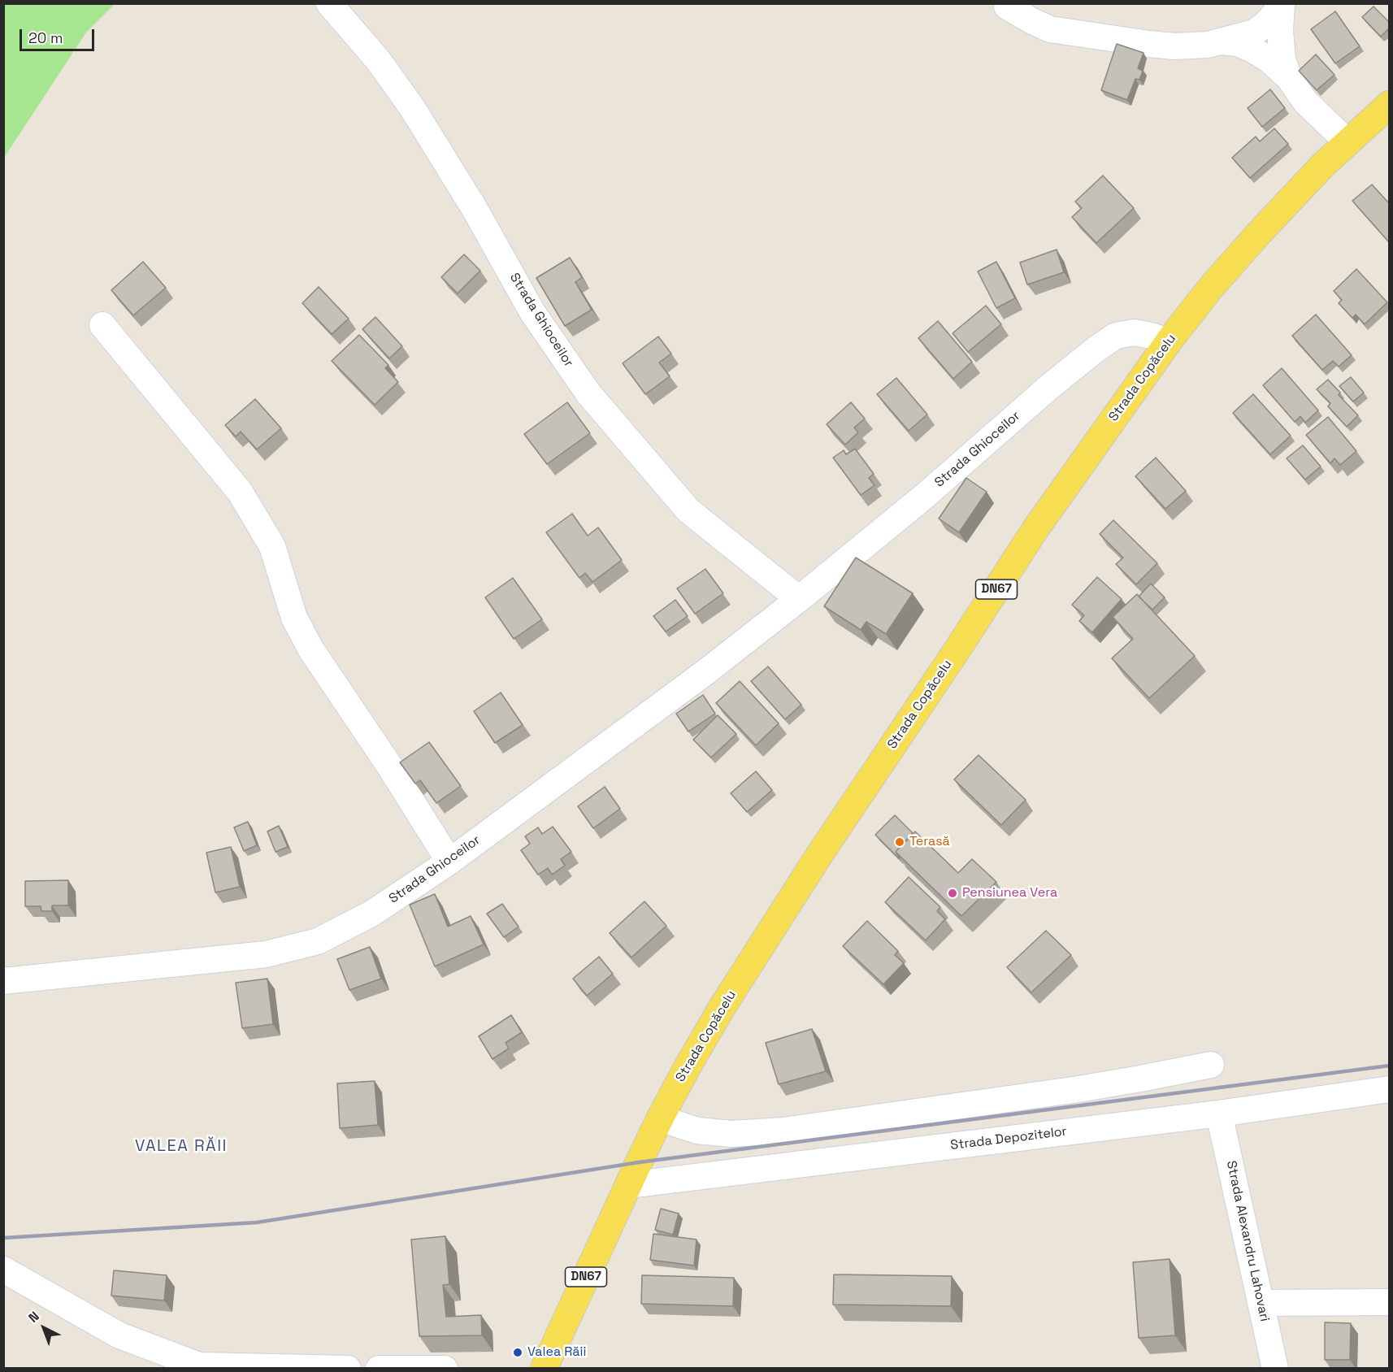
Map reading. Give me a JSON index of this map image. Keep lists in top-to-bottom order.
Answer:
{
  "streets": {
    "main road": ["Strada Copăcelu", "DN67"],
    "street": ["Strada Ghioceilor", "Strada Depozitelor", "Strada Alexandru Lahovari"]
  },
  "crossings": [
    ["Strada Ghioceilor", "Strada Copăcelu"],
    ["Strada Copăcelu", "Strada Depozitelor"],
    ["Strada Depozitelor", "Strada Alexandru Lahovari"]
  ],
  "districts": ["VALEA RĂII"],
  "places": ["Terasă", "Pensiunea Vera", "Valea Răii"],
  "scale_bar": "20 m",
  "north": "top left"
}
